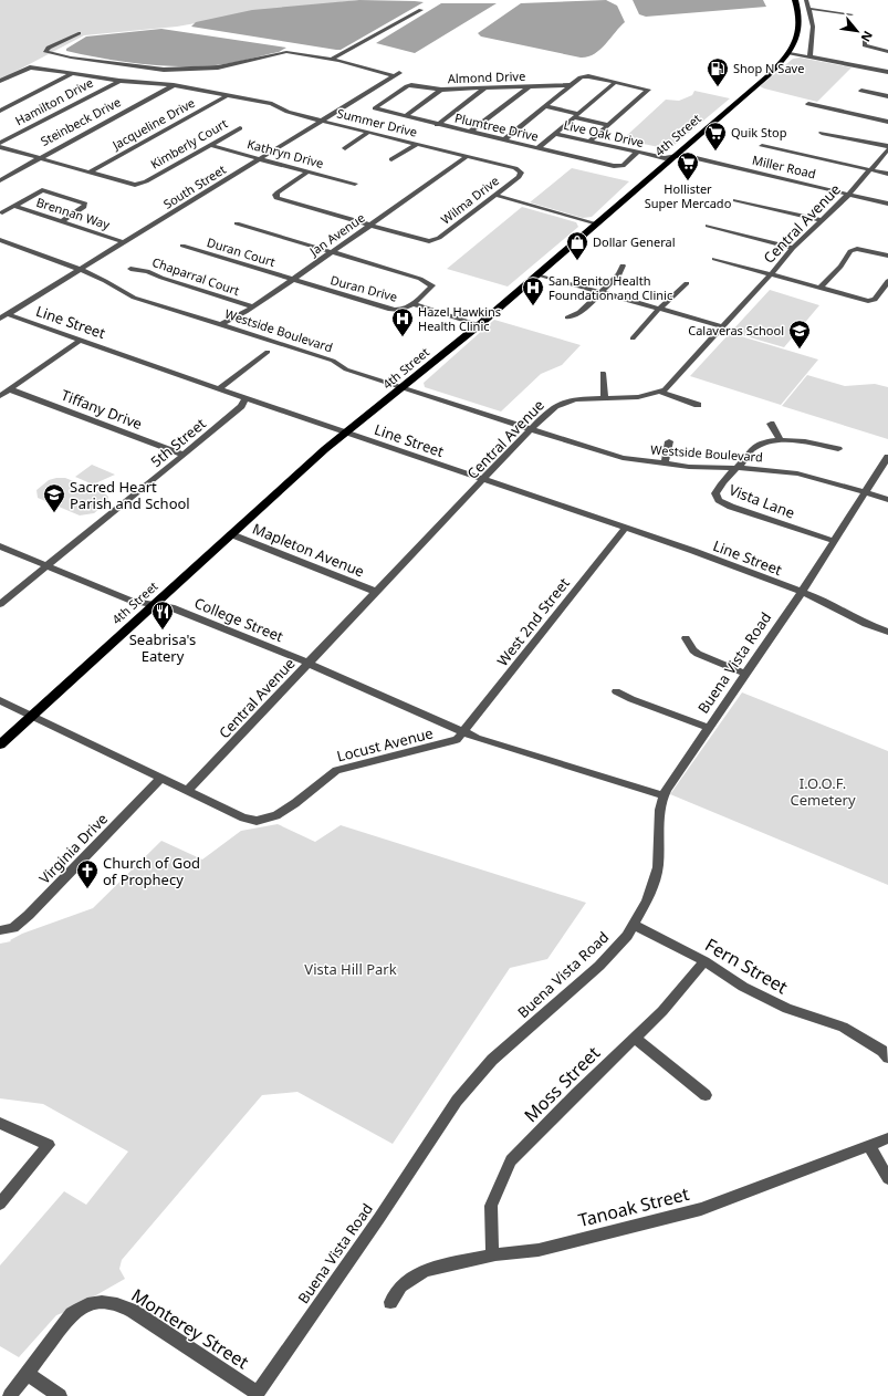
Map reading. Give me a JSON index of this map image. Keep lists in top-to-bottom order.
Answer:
{
  "streets": {
    "main road": ["4th Street"],
    "street": [
      "Almond Drive",
      "Hamilton Drive",
      "Steinbeck Drive",
      "Summer Drive",
      "Jacqueline Drive",
      "Plumtree Drive",
      "Live Oak Drive",
      "Kimberly Court",
      "Kathryn Drive",
      "Miller Road",
      "South Street",
      "Wilma Drive",
      "Brennan Way",
      "Central Avenue",
      "Jan Avenue",
      "Duran Court",
      "Chaparral Court",
      "Duran Drive",
      "Line Street",
      "Westside Boulevard",
      "Tiffany Drive",
      "5th Street",
      "Vista Lane",
      "Mapleton Avenue",
      "College Street",
      "West 2nd Street",
      "Buena Vista Road",
      "Locust Avenue",
      "Virginia Drive",
      "Fern Street",
      "Moss Street",
      "Tanoak Street",
      "Monterey Street"
    ]
  },
  "crossings": [
    ["Almond Drive", "Plumtree Drive"],
    ["Hamilton Drive", "Summer Drive"],
    ["Steinbeck Drive", "Summer Drive"],
    ["Summer Drive", "Jacqueline Drive"],
    ["Summer Drive", "South Street"],
    ["Summer Drive", "Wilma Drive"],
    ["Summer Drive", "Jan Avenue"],
    ["Jacqueline Drive", "Kimberly Court"],
    ["Plumtree Drive", "Live Oak Drive"],
    ["Live Oak Drive", "4th Street"],
    ["Live Oak Drive", "Miller Road"],
    ["4th Street", "Miller Road"],
    ["4th Street", "Duran Drive"],
    ["4th Street", "Line Street"],
    ["4th Street", "Westside Boulevard"],
    ["4th Street", "Mapleton Avenue"],
    ["4th Street", "College Street"],
    ["4th Street", "Locust Avenue"],
    ["Kimberly Court", "Kathryn Drive"],
    ["Kathryn Drive", "South Street"],
    ["Miller Road", "Central Avenue"],
    ["South Street", "Brennan Way"],
    ["South Street", "Line Street"],
    ["South Street", "Westside Boulevard"],
    ["Wilma Drive", "Jan Avenue"],
    ["Central Avenue", "Line Street"],
    ["Central Avenue", "Westside Boulevard"],
    ["Central Avenue", "Mapleton Avenue"],
    ["Central Avenue", "College Street"],
    ["Central Avenue", "Locust Avenue"],
    ["Jan Avenue", "Duran Court"],
    ["Jan Avenue", "Chaparral Court"],
    ["Jan Avenue", "Duran Drive"],
    ["Jan Avenue", "Westside Boulevard"],
    ["Duran Court", "Duran Drive"],
    ["Line Street", "5th Street"],
    ["Line Street", "West 2nd Street"],
    ["Line Street", "Buena Vista Road"],
    ["Westside Boulevard", "Vista Lane"],
    ["Westside Boulevard", "Buena Vista Road"],
    ["Tiffany Drive", "5th Street"],
    ["5th Street", "College Street"],
    ["Vista Lane", "Buena Vista Road"],
    ["College Street", "West 2nd Street"],
    ["College Street", "Locust Avenue"],
    ["West 2nd Street", "Locust Avenue"],
    ["Buena Vista Road", "Fern Street"],
    ["Buena Vista Road", "Monterey Street"],
    ["Locust Avenue", "Virginia Drive"],
    ["Fern Street", "Moss Street"],
    ["Moss Street", "Tanoak Street"]
  ],
  "parks": ["I.O.O.F. Cemetery", "Vista Hill Park"],
  "places": {
    "fuel station": ["Shop N Save"],
    "supermarket": ["Quik Stop", "Hollister Super Mercado"],
    "shop": ["Dollar General"],
    "hospital": ["San Benito Health Foundation and Clinic", "Hazel Hawkins Health Clinic"],
    "school or university": ["Calaveras School", "Sacred Heart Parish and School"],
    "restaurant": ["Seabrisa's Eatery"],
    "church": ["Church of God of Prophecy"]
  },
  "north": "bottom right"
}
